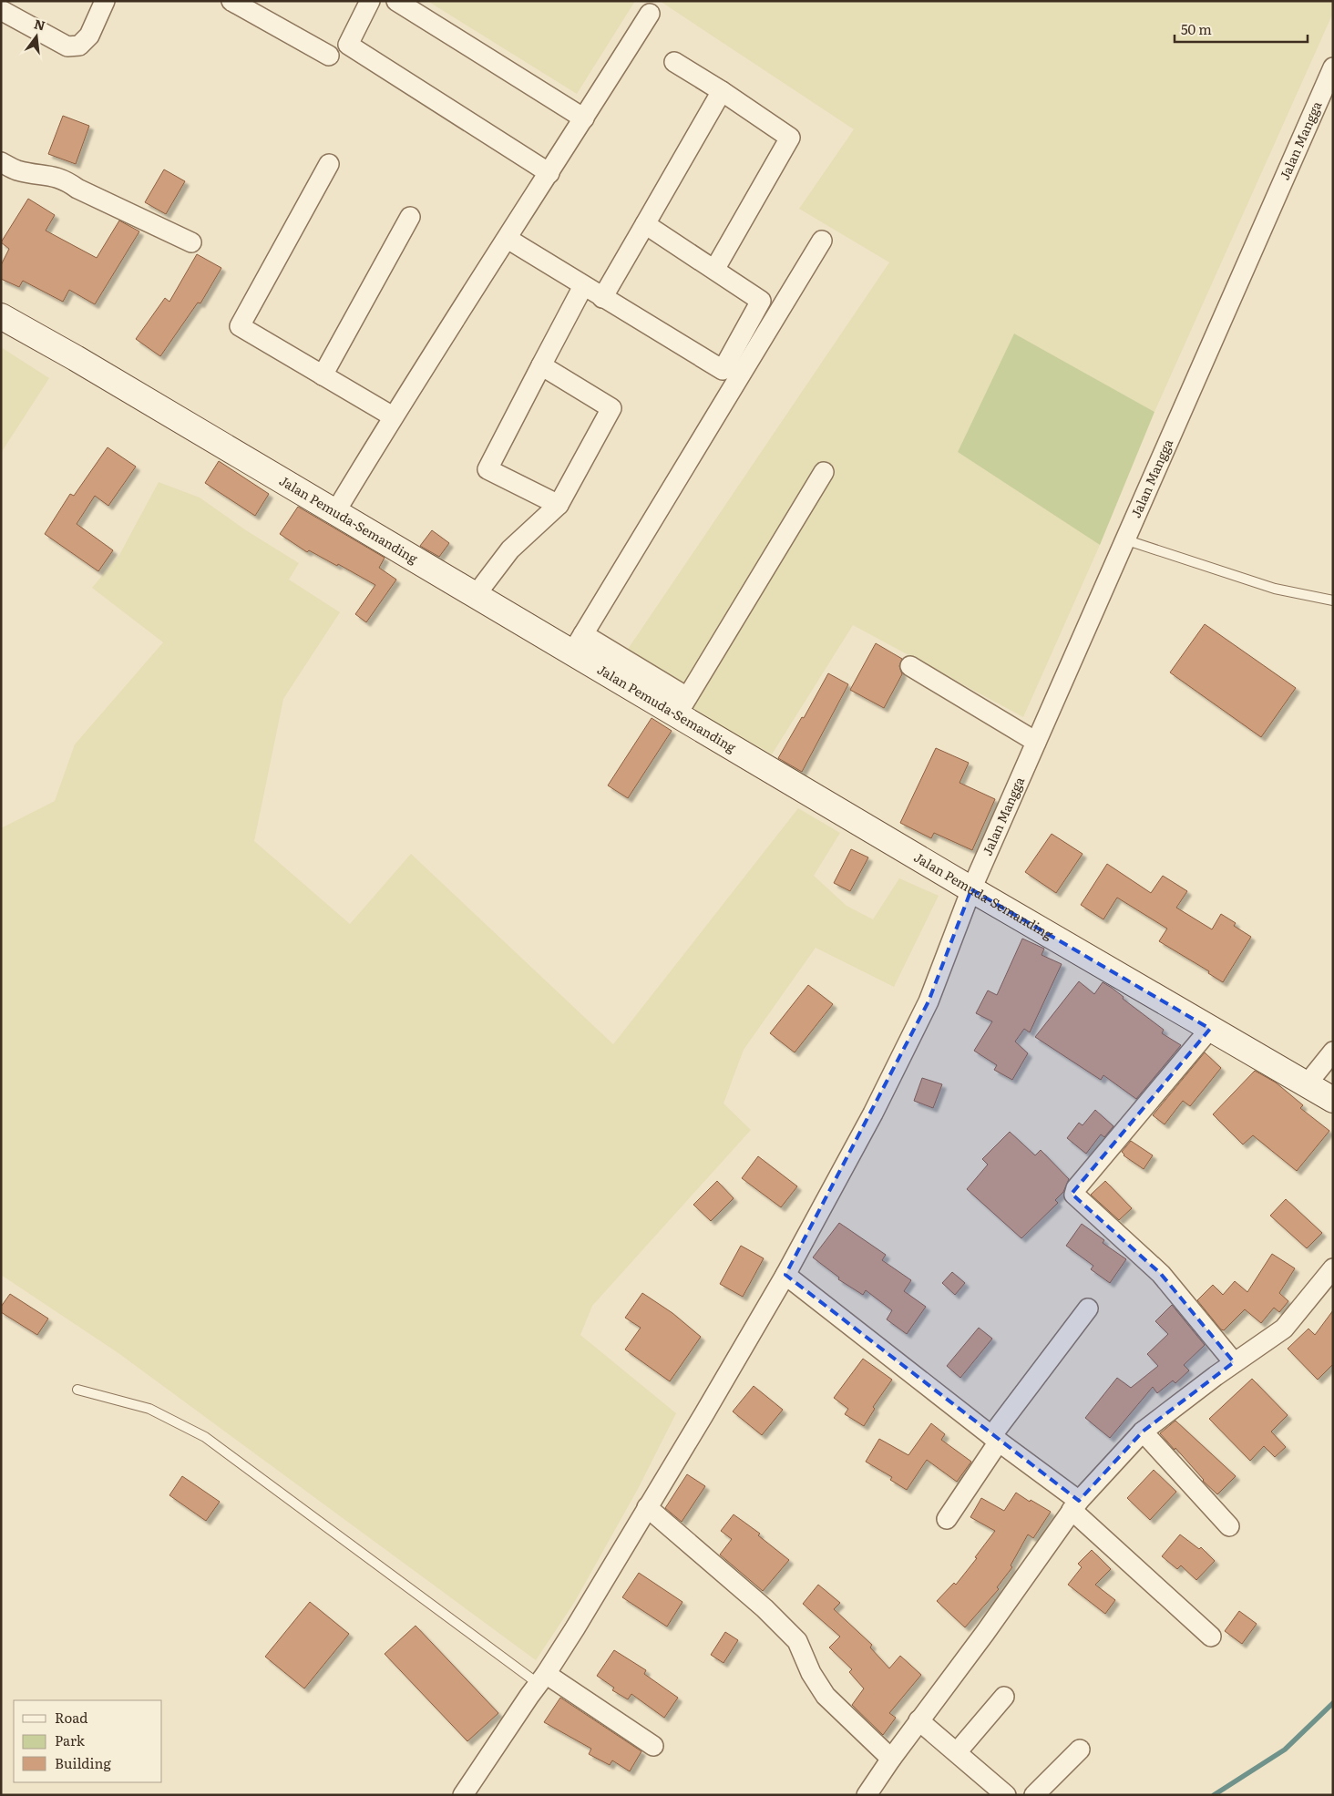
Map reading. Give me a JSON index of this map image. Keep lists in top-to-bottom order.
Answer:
{
  "streets": {
    "main road": ["Jalan Pemuda-Semanding"],
    "street": ["Jalan Mangga"]
  },
  "crossings": [
    ["Jalan Mangga", "Jalan Pemuda-Semanding"]
  ],
  "legend": ["Road", "Park", "Building"],
  "scale_bar": "50 m",
  "north": "top"
}
